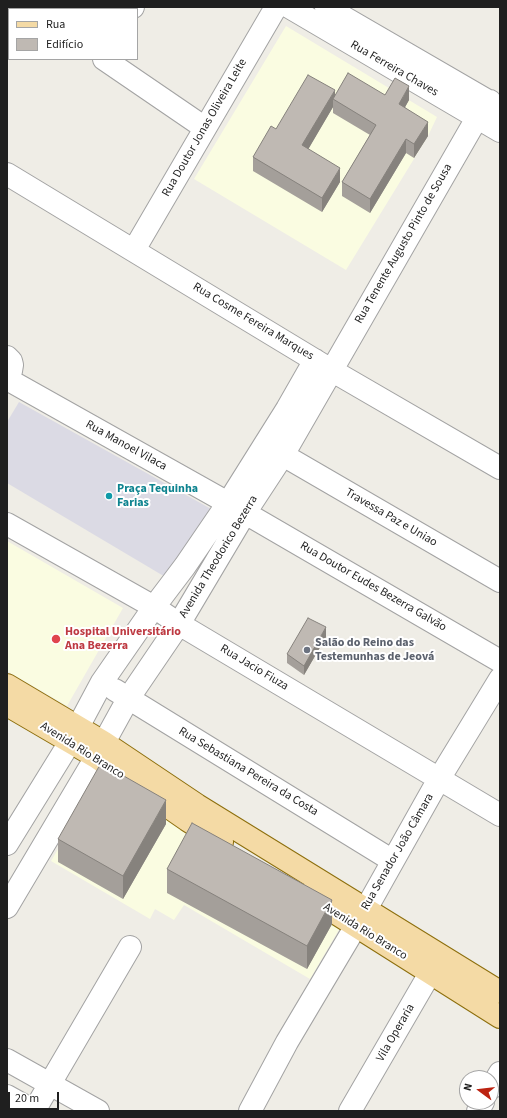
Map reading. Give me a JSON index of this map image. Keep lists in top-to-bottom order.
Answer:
{
  "streets": {
    "main road": ["Avenida Rio Branco"],
    "street": [
      "Rua Ferreira Chaves",
      "Rua Doutor Jonas Oliveira Leite",
      "Rua Tenente Augusto Pinto de Sousa",
      "Rua Cosme Fereira Marques",
      "Rua Manoel Vilaca",
      "Travessa Paz e Uniao",
      "Avenida Theodorico Bezerra",
      "Rua Doutor Eudes Bezerra Galvão",
      "Rua Jacio Fiuza",
      "Rua Sebastiana Pereira da Costa",
      "Rua Senador João Câmara",
      "Vila Operaria"
    ]
  },
  "crossings": [
    ["Rua Ferreira Chaves", "Rua Tenente Augusto Pinto de Sousa"],
    ["Rua Doutor Jonas Oliveira Leite", "Rua Cosme Fereira Marques"],
    ["Rua Tenente Augusto Pinto de Sousa", "Rua Cosme Fereira Marques"],
    ["Rua Tenente Augusto Pinto de Sousa", "Avenida Theodorico Bezerra"],
    ["Rua Cosme Fereira Marques", "Avenida Theodorico Bezerra"],
    ["Rua Manoel Vilaca", "Avenida Theodorico Bezerra"],
    ["Rua Manoel Vilaca", "Rua Doutor Eudes Bezerra Galvão"],
    ["Travessa Paz e Uniao", "Avenida Theodorico Bezerra"],
    ["Avenida Theodorico Bezerra", "Rua Doutor Eudes Bezerra Galvão"],
    ["Avenida Theodorico Bezerra", "Rua Jacio Fiuza"],
    ["Avenida Theodorico Bezerra", "Avenida Rio Branco"],
    ["Avenida Theodorico Bezerra", "Rua Sebastiana Pereira da Costa"],
    ["Rua Jacio Fiuza", "Rua Senador João Câmara"],
    ["Avenida Rio Branco", "Rua Senador João Câmara"],
    ["Avenida Rio Branco", "Vila Operaria"],
    ["Rua Sebastiana Pereira da Costa", "Rua Senador João Câmara"]
  ],
  "places": ["Praça Tequinha Farias", "Hospital Universitário Ana Bezerra", "Salão do Reino das Testemunhas de Jeová"],
  "legend": ["Rua", "Edifício"],
  "scale_bar": "20 m",
  "north": "left"
}
